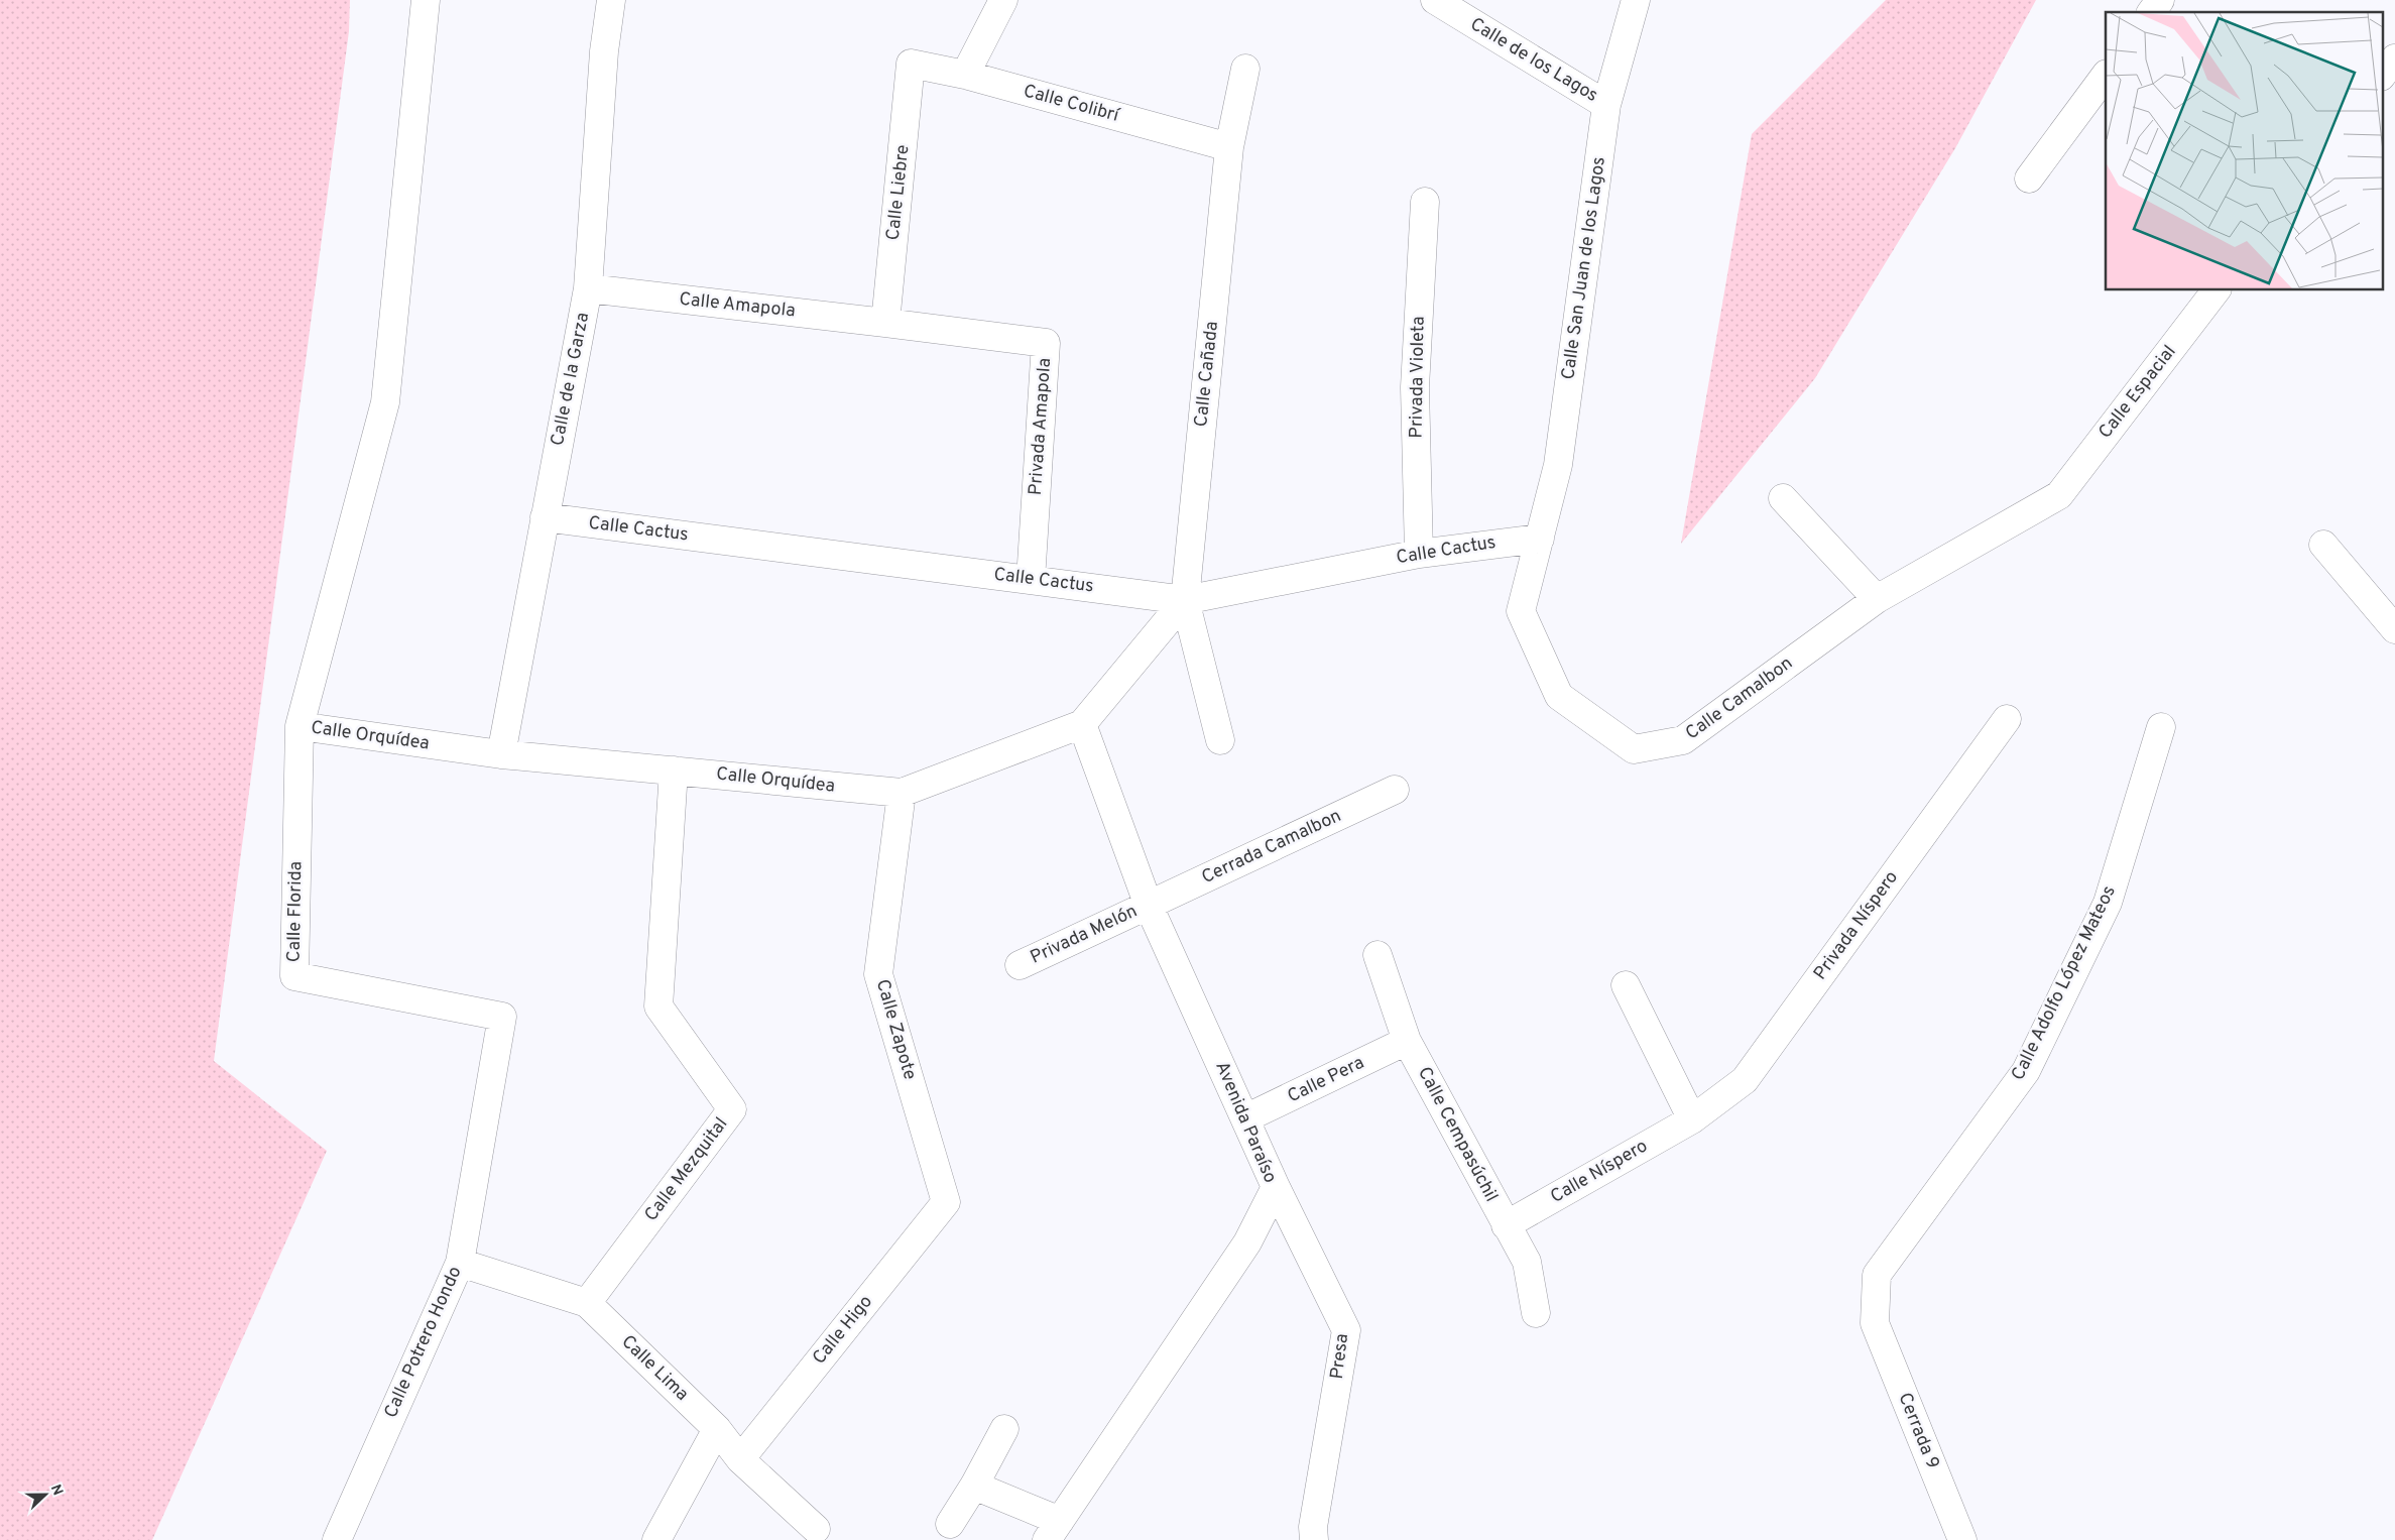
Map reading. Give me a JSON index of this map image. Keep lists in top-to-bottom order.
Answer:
{
  "streets": {
    "street": [
      "Calle de los Lagos",
      "Calle Colibrí",
      "Calle Liebre",
      "Calle San Juan de los Lagos",
      "Calle Amapola",
      "Calle Cañada",
      "Privada Violeta",
      "Calle de la Garza",
      "Calle Espacial",
      "Privada Amapola",
      "Calle Cactus",
      "Calle Camalbon",
      "Calle Orquídea",
      "Cerrada Camalbon",
      "Calle Florida",
      "Privada Níspero",
      "Privada Melón",
      "Calle Adolfo López Mateos",
      "Calle Zapote",
      "Calle Pera",
      "Avenida Paraíso",
      "Calle Cempasúchil",
      "Calle Mezquital",
      "Calle Níspero",
      "Calle Higo",
      "Calle Potrero Hondo",
      "Presa",
      "Calle Lima",
      "Cerrada 9"
    ]
  },
  "crossings": [
    ["Calle de los Lagos", "Calle San Juan de los Lagos"],
    ["Calle Colibrí", "Calle Liebre"],
    ["Calle Colibrí", "Calle Cañada"],
    ["Calle Liebre", "Calle Amapola"],
    ["Calle Liebre", "Privada Amapola"],
    ["Calle San Juan de los Lagos", "Calle Cactus"],
    ["Calle San Juan de los Lagos", "Calle Camalbon"],
    ["Calle Amapola", "Calle de la Garza"],
    ["Calle Amapola", "Privada Amapola"],
    ["Calle Cañada", "Calle Cactus"],
    ["Calle Cañada", "Calle Orquídea"],
    ["Privada Violeta", "Calle Cactus"],
    ["Calle de la Garza", "Calle Cactus"],
    ["Calle de la Garza", "Calle Orquídea"],
    ["Calle Espacial", "Calle Camalbon"],
    ["Privada Amapola", "Calle Cactus"],
    ["Calle Cactus", "Calle Camalbon"],
    ["Calle Cactus", "Calle Orquídea"],
    ["Calle Orquídea", "Calle Florida"],
    ["Calle Orquídea", "Calle Zapote"],
    ["Calle Orquídea", "Avenida Paraíso"],
    ["Calle Orquídea", "Calle Mezquital"],
    ["Cerrada Camalbon", "Privada Melón"],
    ["Cerrada Camalbon", "Avenida Paraíso"],
    ["Calle Florida", "Calle Potrero Hondo"],
    ["Privada Níspero", "Calle Níspero"],
    ["Privada Melón", "Avenida Paraíso"],
    ["Calle Adolfo López Mateos", "Cerrada 9"],
    ["Calle Zapote", "Calle Higo"],
    ["Calle Pera", "Avenida Paraíso"],
    ["Calle Pera", "Calle Cempasúchil"],
    ["Avenida Paraíso", "Presa"],
    ["Calle Cempasúchil", "Calle Níspero"],
    ["Calle Mezquital", "Calle Lima"],
    ["Calle Higo", "Calle Lima"],
    ["Calle Potrero Hondo", "Calle Lima"]
  ],
  "north": "right"
}
